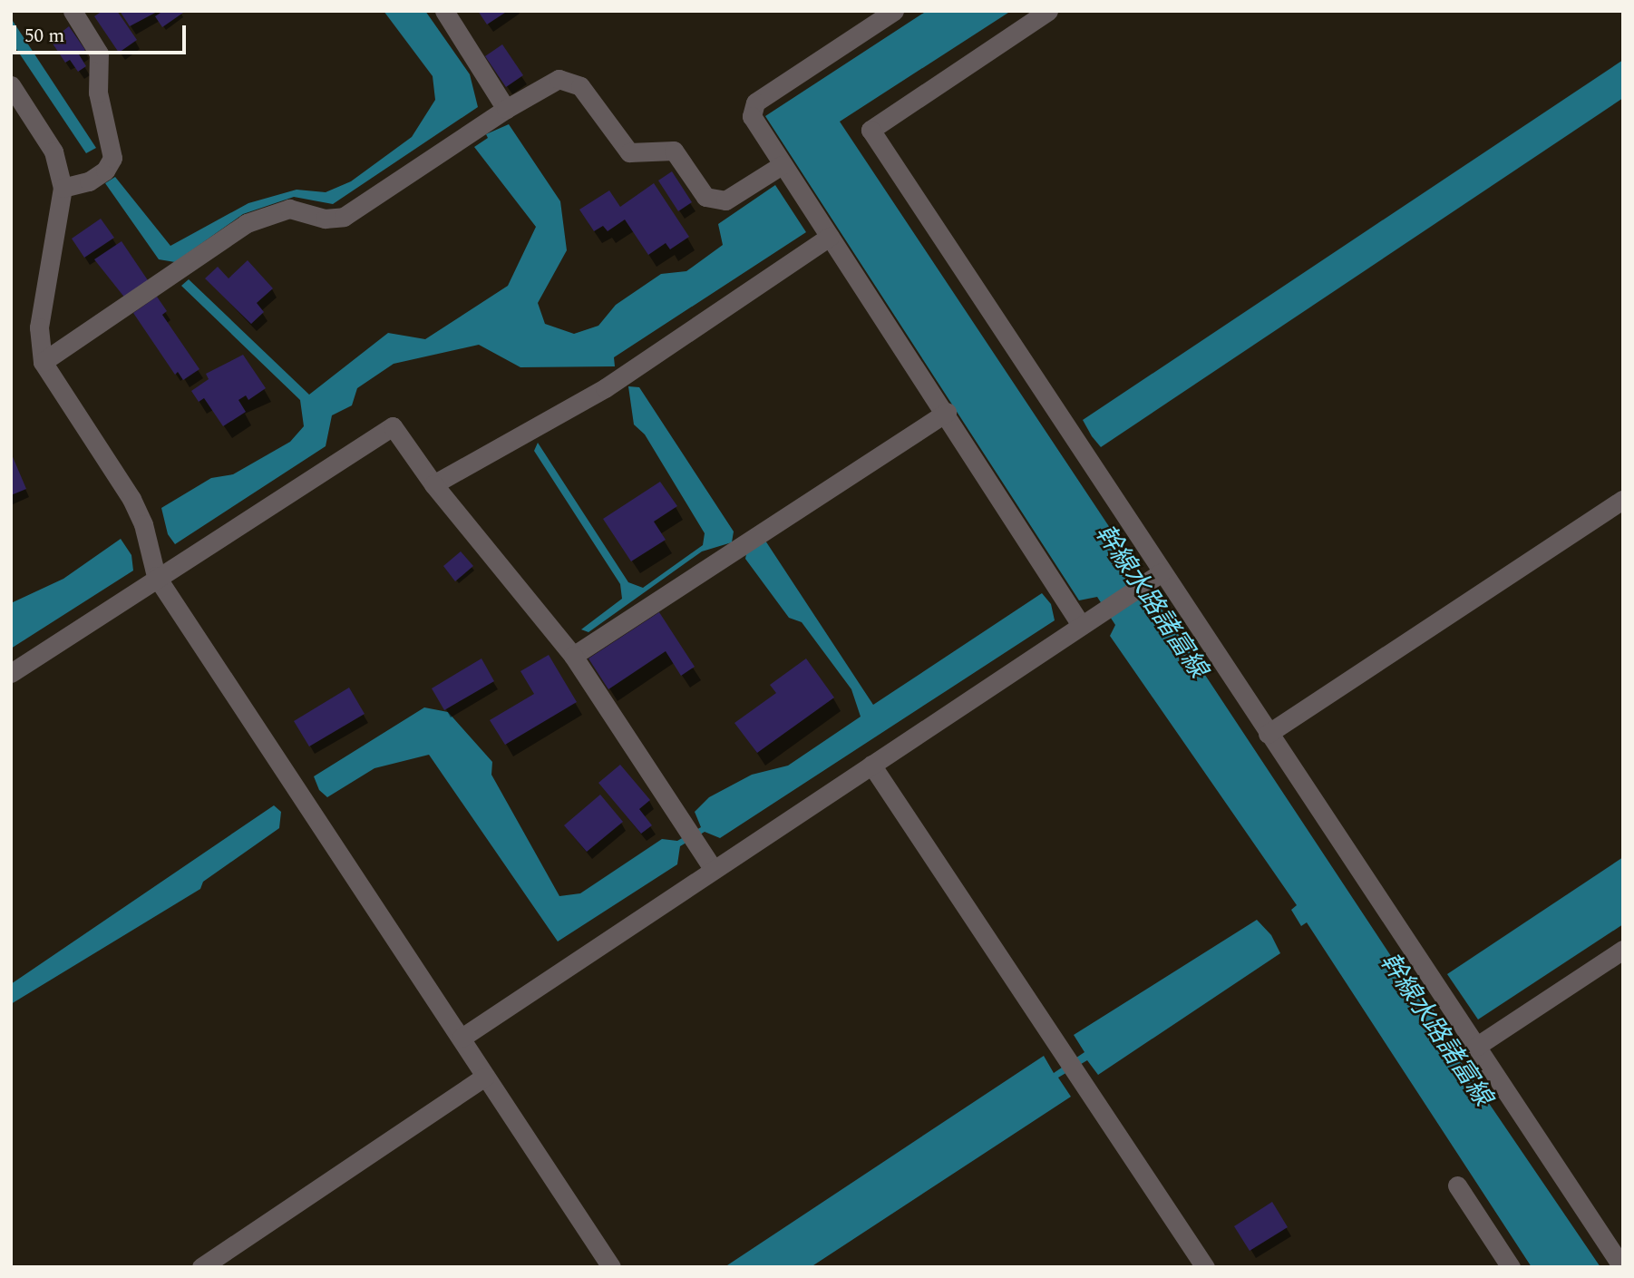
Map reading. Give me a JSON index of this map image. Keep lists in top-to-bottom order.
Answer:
{
  "water": ["幹線水路諸富線"],
  "scale_bar": "50 m"
}
